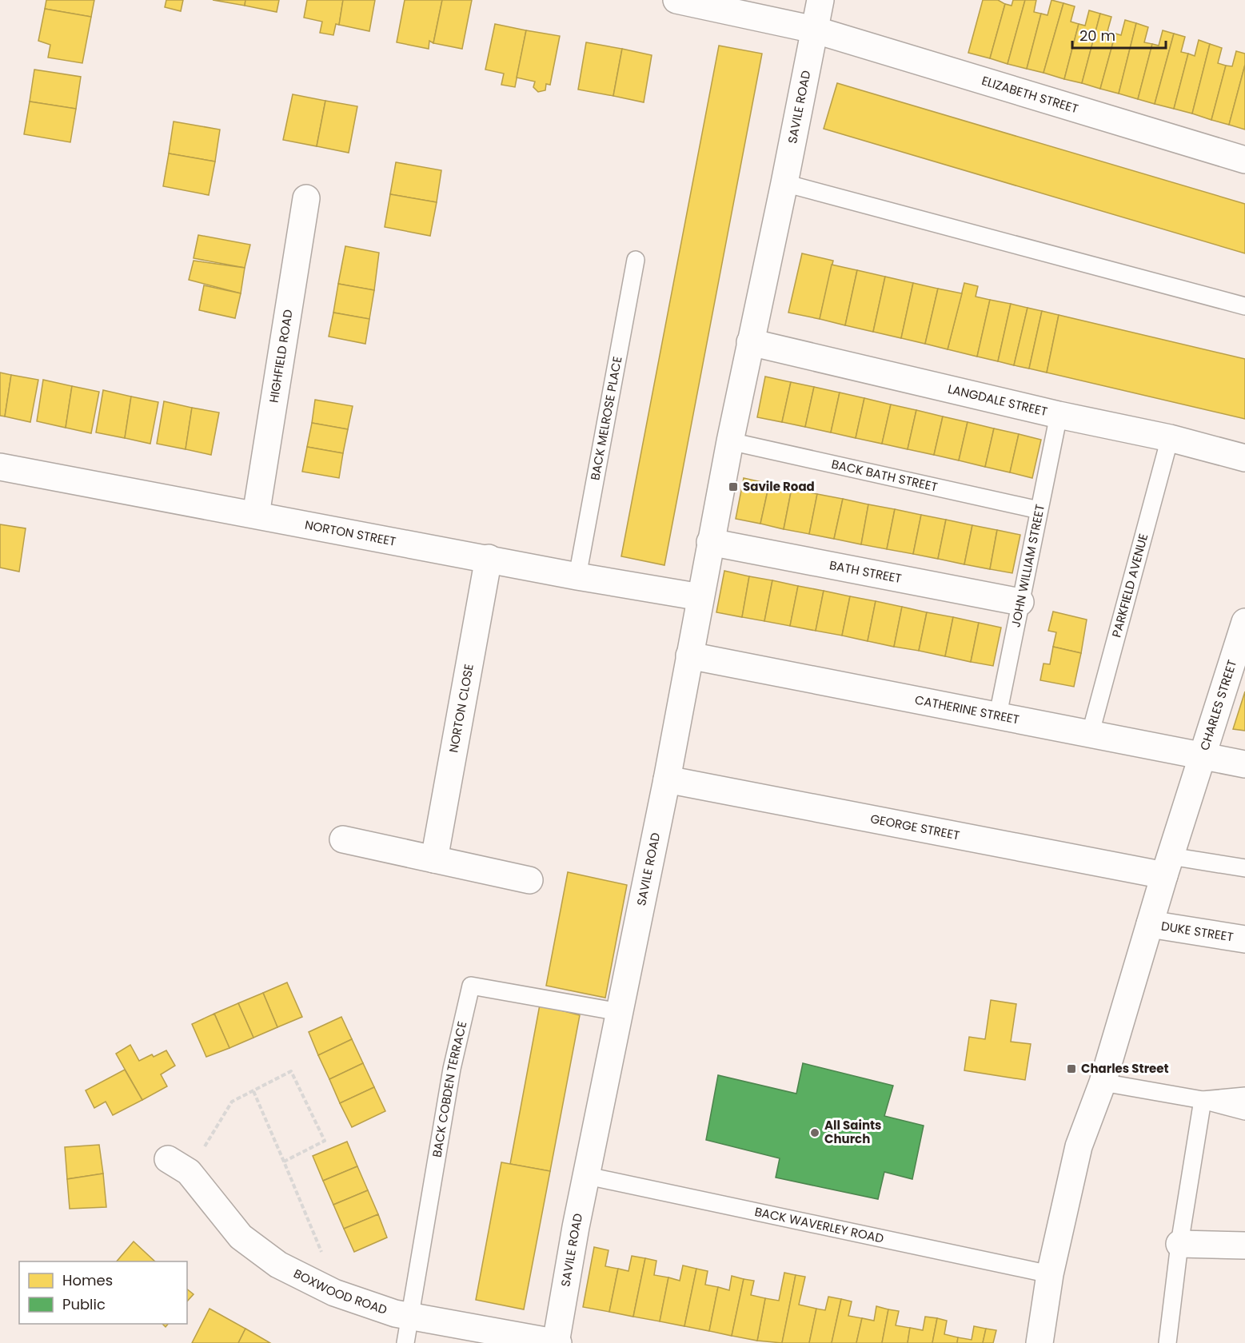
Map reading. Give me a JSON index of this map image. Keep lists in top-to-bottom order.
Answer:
{
  "streets": {
    "street": [
      "ELIZABETH STREET",
      "SAVILE ROAD",
      "HIGHFIELD ROAD",
      "LANGDALE STREET",
      "NORTON STREET",
      "BATH STREET",
      "CHARLES STREET",
      "NORTON CLOSE",
      "CATHERINE STREET",
      "GEORGE STREET",
      "DUKE STREET",
      "BOXWOOD ROAD"
    ],
    "lane": [
      "BACK MELROSE PLACE",
      "BACK BATH STREET",
      "JOHN WILLIAM STREET",
      "PARKFIELD AVENUE",
      "BACK COBDEN TERRACE",
      "BACK WAVERLEY ROAD"
    ]
  },
  "crossings": [
    ["ELIZABETH STREET", "SAVILE ROAD"],
    ["SAVILE ROAD", "LANGDALE STREET"],
    ["SAVILE ROAD", "BACK BATH STREET"],
    ["SAVILE ROAD", "NORTON STREET"],
    ["SAVILE ROAD", "BATH STREET"],
    ["SAVILE ROAD", "CATHERINE STREET"],
    ["SAVILE ROAD", "GEORGE STREET"],
    ["SAVILE ROAD", "BACK COBDEN TERRACE"],
    ["SAVILE ROAD", "BACK WAVERLEY ROAD"],
    ["SAVILE ROAD", "BOXWOOD ROAD"],
    ["HIGHFIELD ROAD", "NORTON STREET"],
    ["LANGDALE STREET", "JOHN WILLIAM STREET"],
    ["LANGDALE STREET", "PARKFIELD AVENUE"],
    ["BACK MELROSE PLACE", "NORTON STREET"],
    ["BACK BATH STREET", "JOHN WILLIAM STREET"],
    ["NORTON STREET", "NORTON CLOSE"],
    ["JOHN WILLIAM STREET", "BATH STREET"],
    ["JOHN WILLIAM STREET", "CATHERINE STREET"],
    ["PARKFIELD AVENUE", "CATHERINE STREET"],
    ["CHARLES STREET", "CATHERINE STREET"],
    ["CHARLES STREET", "GEORGE STREET"],
    ["CHARLES STREET", "DUKE STREET"],
    ["CHARLES STREET", "BACK WAVERLEY ROAD"],
    ["BACK COBDEN TERRACE", "BOXWOOD ROAD"]
  ],
  "places": {
    "transit": ["Savile Road", "Charles Street"],
    "other": ["All Saints Church"]
  },
  "legend": ["Homes", "Public"],
  "scale_bar": "20 m"
}
